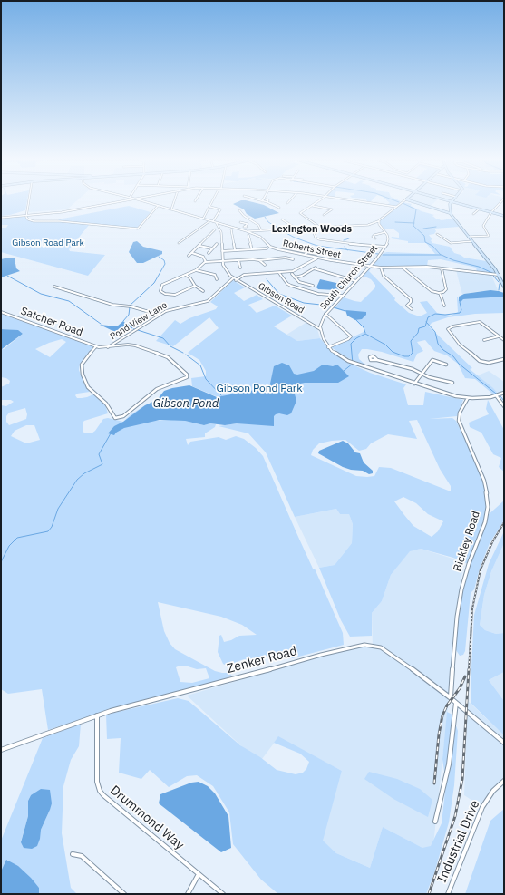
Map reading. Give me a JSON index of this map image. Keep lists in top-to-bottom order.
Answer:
{
  "streets": {
    "street": [
      "Roberts Street",
      "South Church Street",
      "Gibson Road",
      "Pond View Lane",
      "Satcher Road",
      "Bickley Road",
      "Zenker Road",
      "Drummond Way",
      "Industrial Drive"
    ]
  },
  "crossings": [
    ["Roberts Street", "South Church Street"],
    ["South Church Street", "Gibson Road"],
    ["Gibson Road", "Pond View Lane"],
    ["Pond View Lane", "Satcher Road"],
    ["Bickley Road", "Zenker Road"],
    ["Zenker Road", "Drummond Way"]
  ],
  "districts": ["Lexington Woods"],
  "water": ["Gibson Pond"],
  "parks": ["Gibson Road Park", "Gibson Pond Park"]
}
